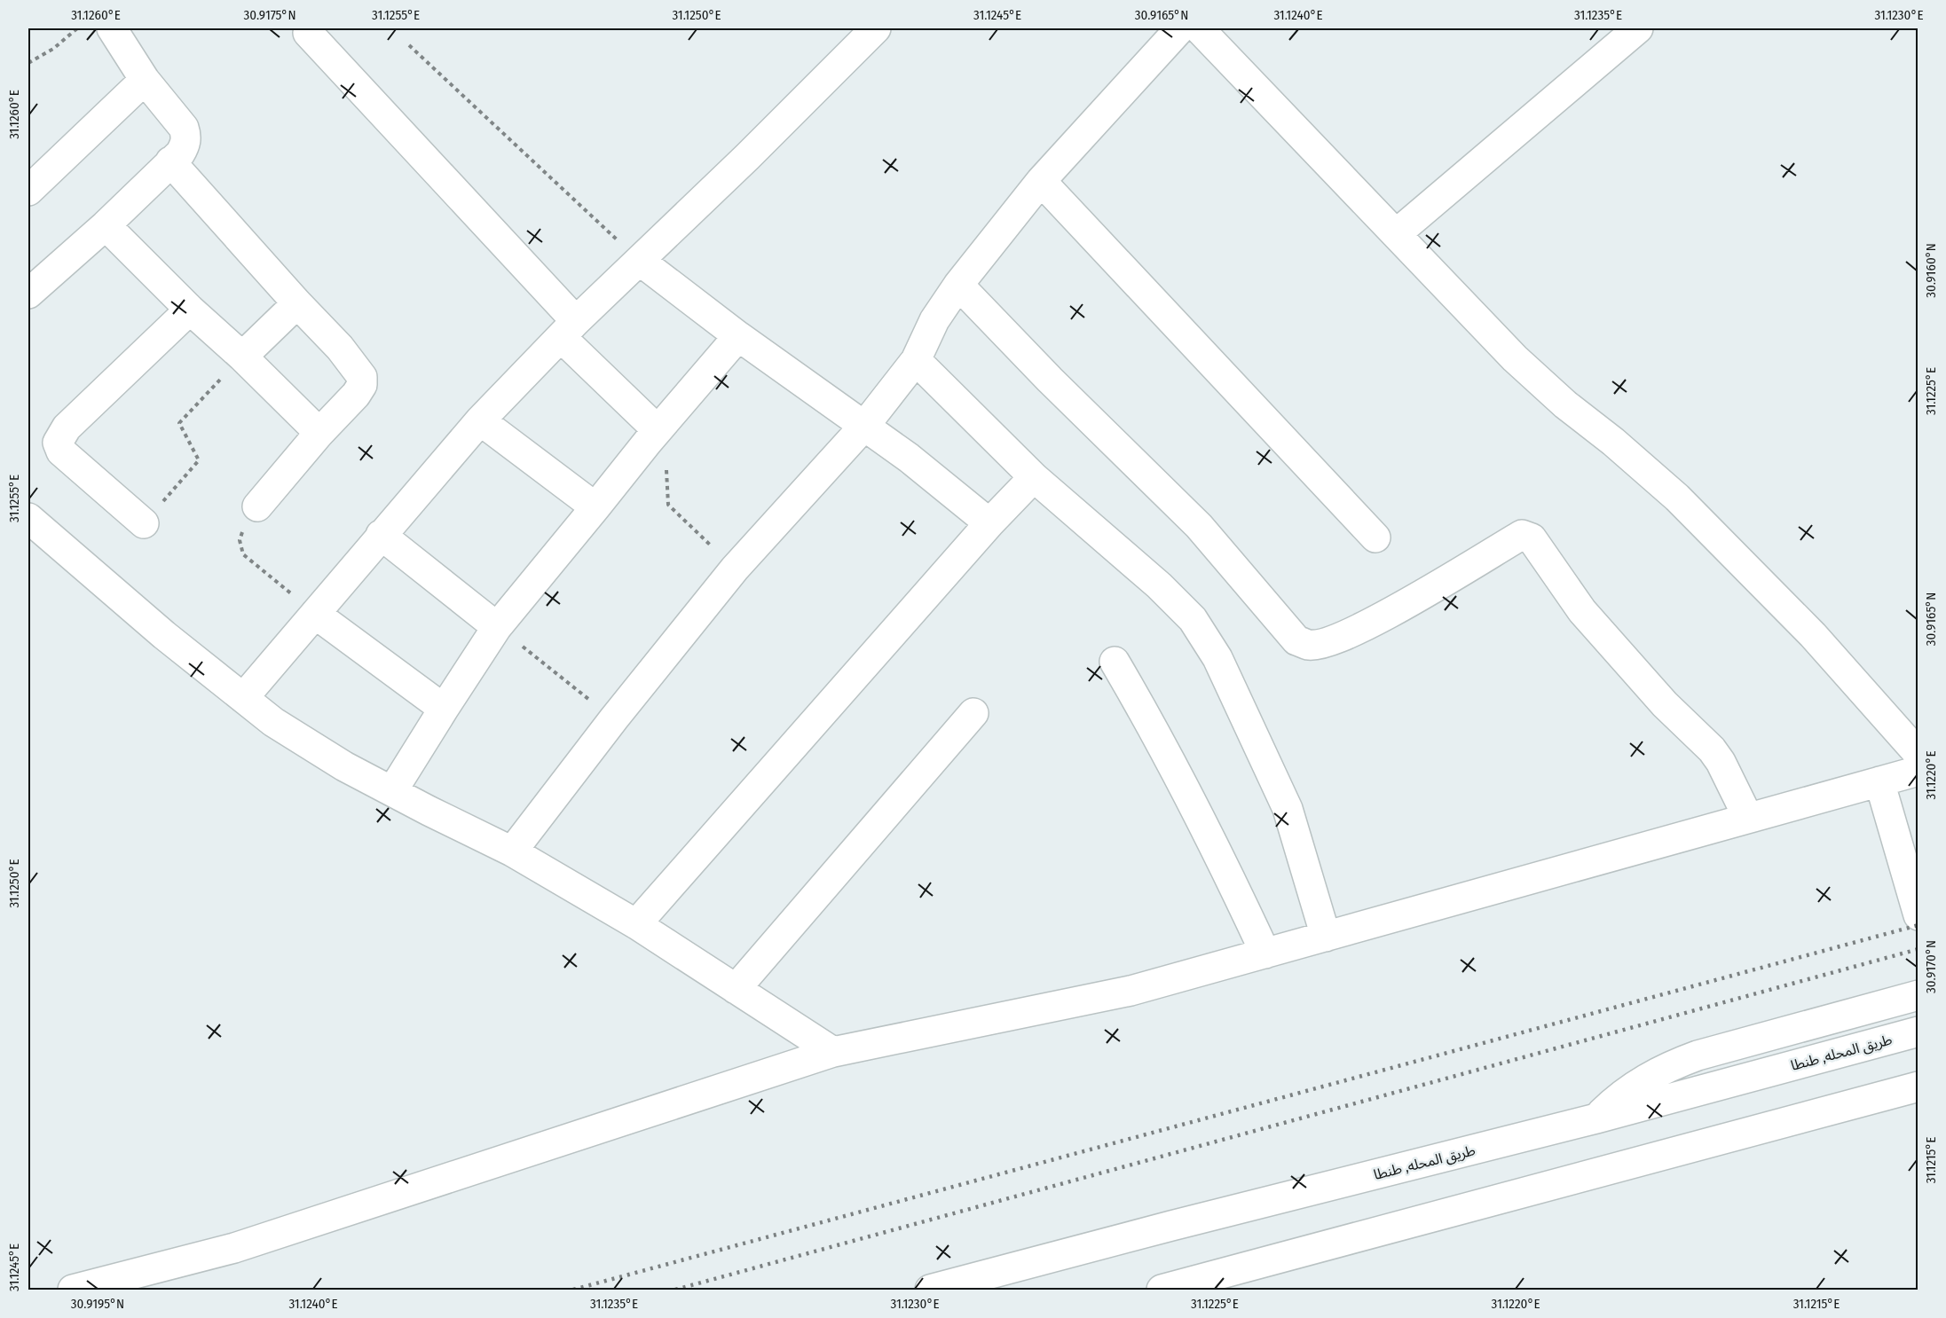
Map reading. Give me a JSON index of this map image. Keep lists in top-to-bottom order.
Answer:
{
  "streets": {
    "main road": ["طريق المحله, طنطا"]
  },
  "coordinates": [
    "31.1260°E",
    "30.9175°N",
    "31.1255°E",
    "31.1250°E",
    "31.1245°E",
    "30.9165°N",
    "31.1240°E",
    "31.1235°E",
    "31.1230°E",
    "30.9160°N",
    "31.1225°E",
    "31.1220°E",
    "30.9170°N",
    "31.1215°E",
    "30.9195°N"
  ]
}
